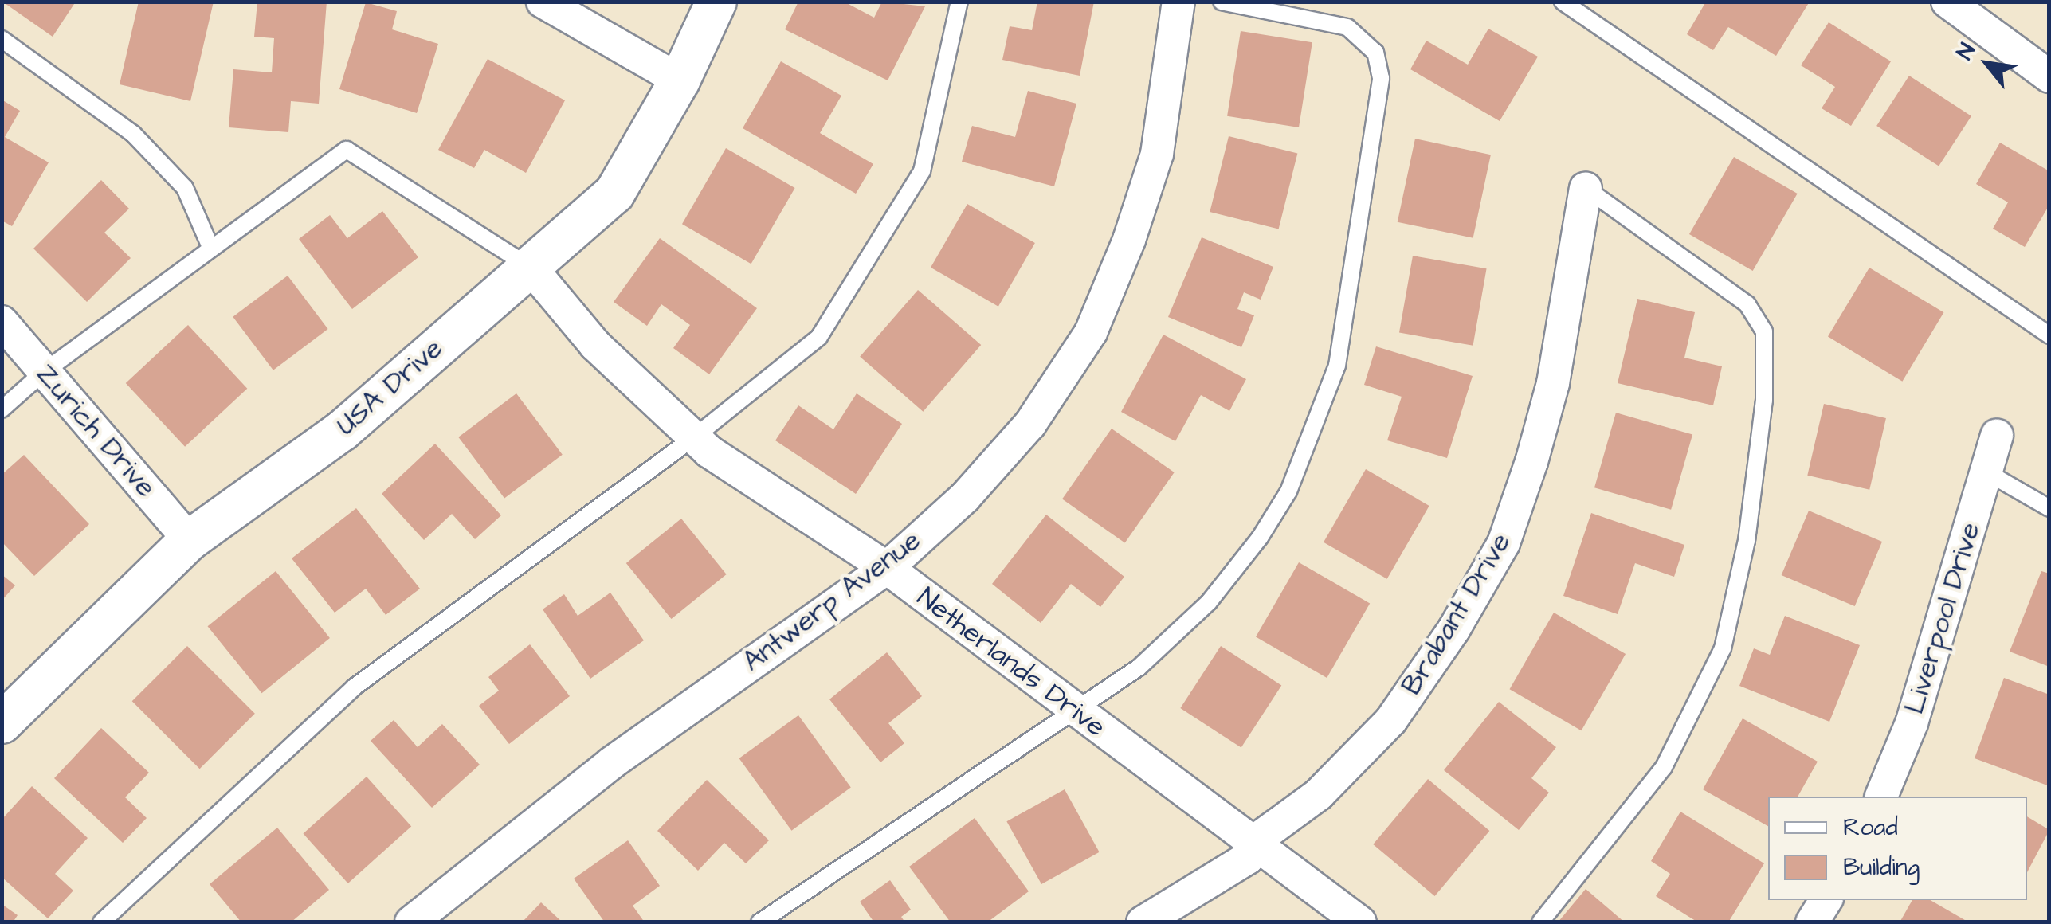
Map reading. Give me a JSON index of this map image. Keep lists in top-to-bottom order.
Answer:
{
  "streets": {
    "street": [
      "USA Drive",
      "Zurich Drive",
      "Antwerp Avenue",
      "Brabant Drive",
      "Liverpool Drive",
      "Netherlands Drive"
    ]
  },
  "crossings": [
    ["USA Drive", "Zurich Drive"],
    ["USA Drive", "Netherlands Drive"],
    ["Antwerp Avenue", "Netherlands Drive"],
    ["Brabant Drive", "Netherlands Drive"]
  ],
  "legend": ["Road", "Building"],
  "north": "top left"
}
